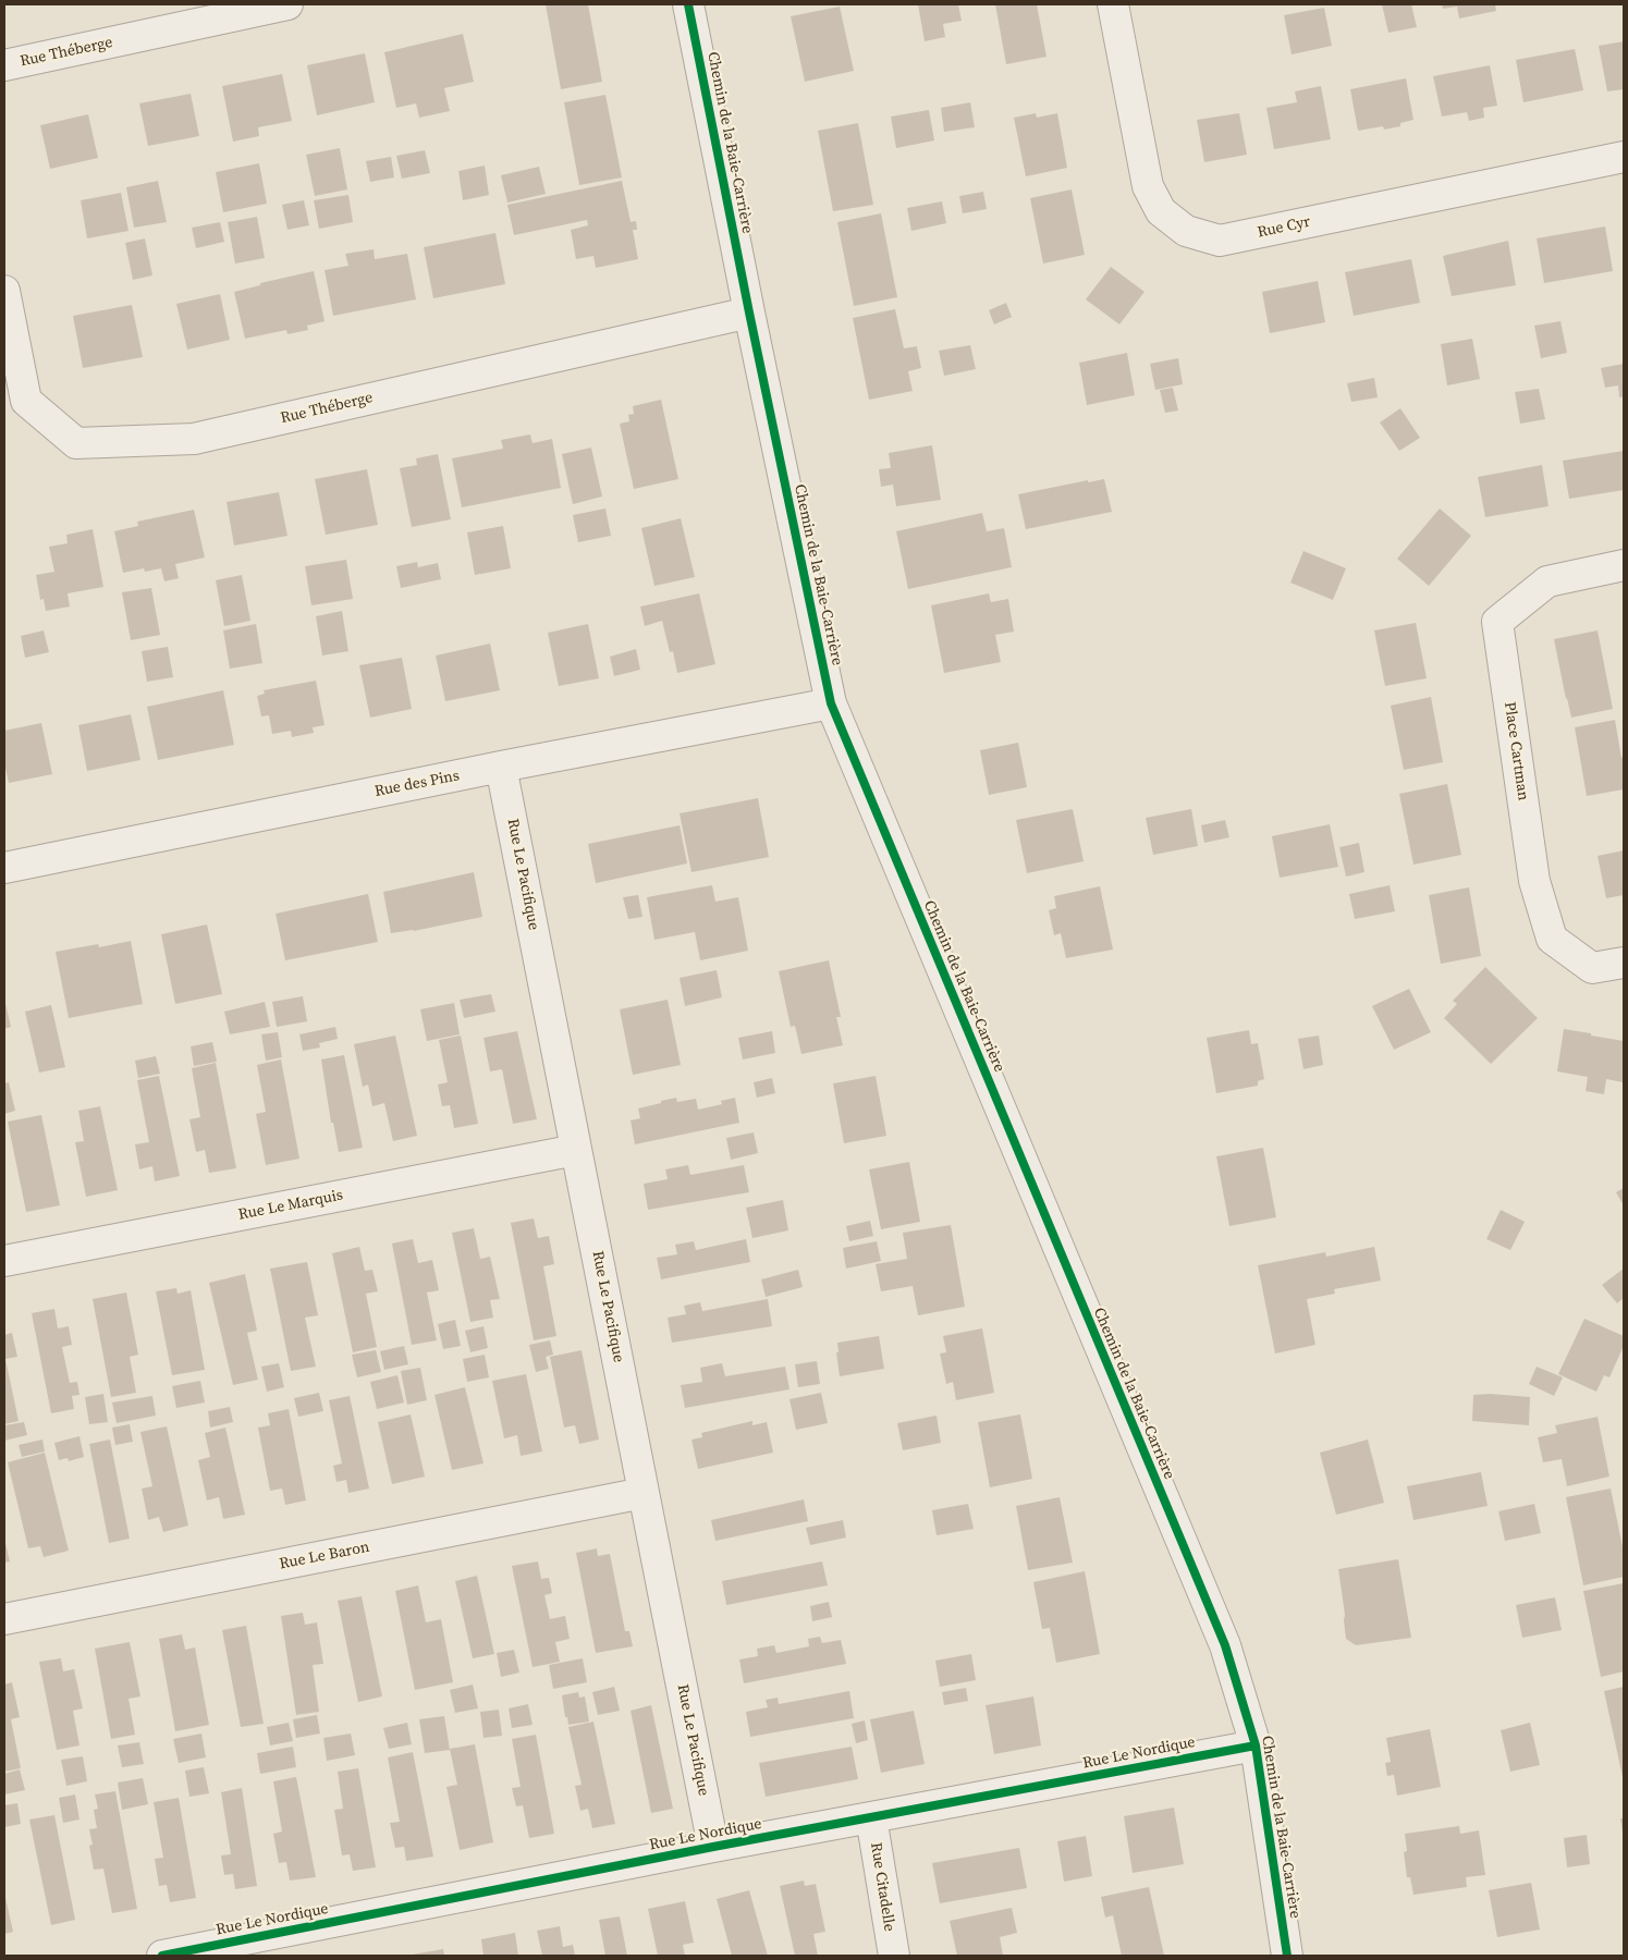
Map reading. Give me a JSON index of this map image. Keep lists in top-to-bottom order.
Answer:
{
  "streets": {
    "street": [
      "Rue Théberge",
      "Chemin de la Baie-Carrière",
      "Rue Cyr",
      "Place Cartman",
      "Rue des Pins",
      "Rue Le Pacifique",
      "Rue Le Marquis",
      "Rue Le Baron",
      "Rue Le Nordique",
      "Rue Citadelle"
    ]
  },
  "crossings": [
    ["Rue Théberge", "Chemin de la Baie-Carrière"],
    ["Chemin de la Baie-Carrière", "Rue des Pins"],
    ["Chemin de la Baie-Carrière", "Rue Le Nordique"],
    ["Rue des Pins", "Rue Le Pacifique"],
    ["Rue Le Pacifique", "Rue Le Marquis"],
    ["Rue Le Pacifique", "Rue Le Baron"],
    ["Rue Le Pacifique", "Rue Le Nordique"],
    ["Rue Le Nordique", "Rue Citadelle"]
  ]
}
